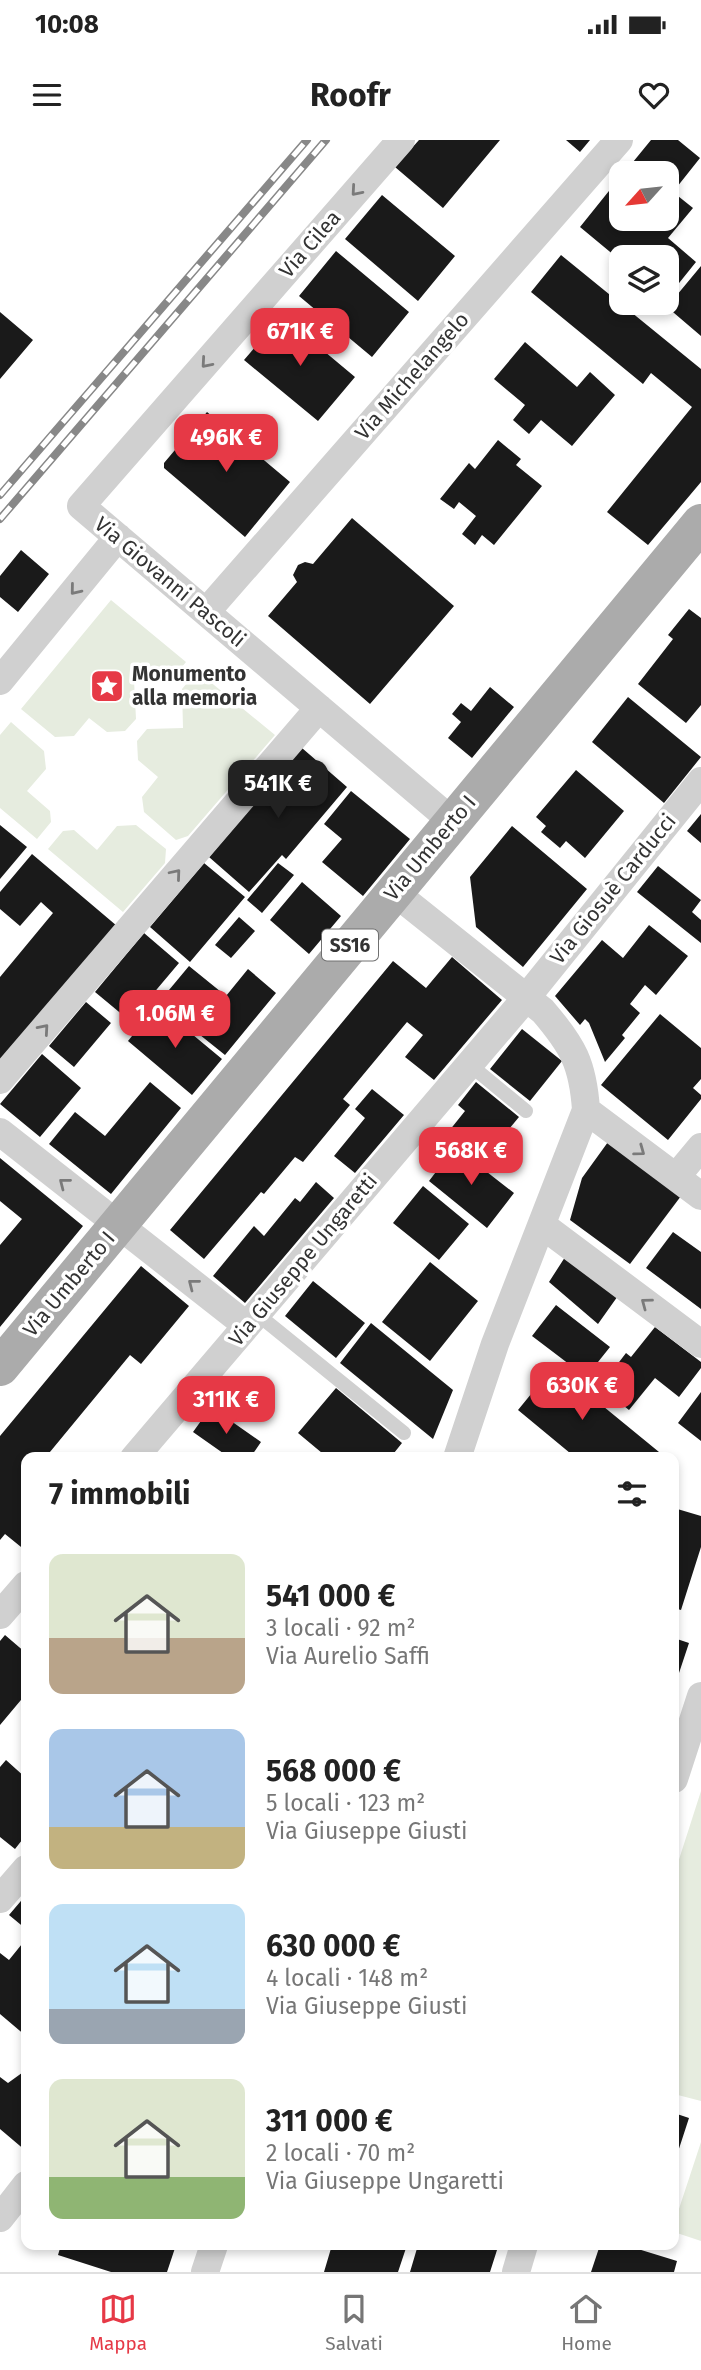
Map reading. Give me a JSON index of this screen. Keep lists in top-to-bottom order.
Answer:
{
  "streets": {
    "main road": ["Via Umberto I", "SS16"],
    "street": [
      "Via Cilea",
      "Via Michelangelo",
      "Via Giovanni Pascoli",
      "Via Giosuè Carducci",
      "Via Giuseppe Ungaretti"
    ]
  },
  "crossings": [
    ["Via Cilea", "Via Giovanni Pascoli"],
    ["Via Michelangelo", "Via Giovanni Pascoli"],
    ["Via Giovanni Pascoli", "Via Umberto I"],
    ["Via Giosuè Carducci", "Via Giuseppe Ungaretti"]
  ],
  "one_way": ["Via Cilea"],
  "places": {
    "place": ["Monumento alla memoria"]
  },
  "north": "bottom left",
  "page": {
    "status": "10:08",
    "header": "Roofr",
    "price": [
      "671K €",
      "496K €",
      "541K €",
      "1.06M €",
      "568K €",
      "630K €",
      "311K €"
    ],
    "heading": "7 immobili",
    "list": [
      {
        "name": "541 000 €",
        "note": "3 locali · 92 m² · Via Aurelio Saffi"
      },
      {
        "name": "568 000 €",
        "note": "5 locali · 123 m² · Via Giuseppe Giusti"
      },
      {
        "name": "630 000 €",
        "note": "4 locali · 148 m² · Via Giuseppe Giusti"
      },
      {
        "name": "311 000 €",
        "note": "2 locali · 70 m² · Via Giuseppe Ungaretti"
      }
    ],
    "tabs": ["Mappa", "Salvati", "Home"]
  }
}
